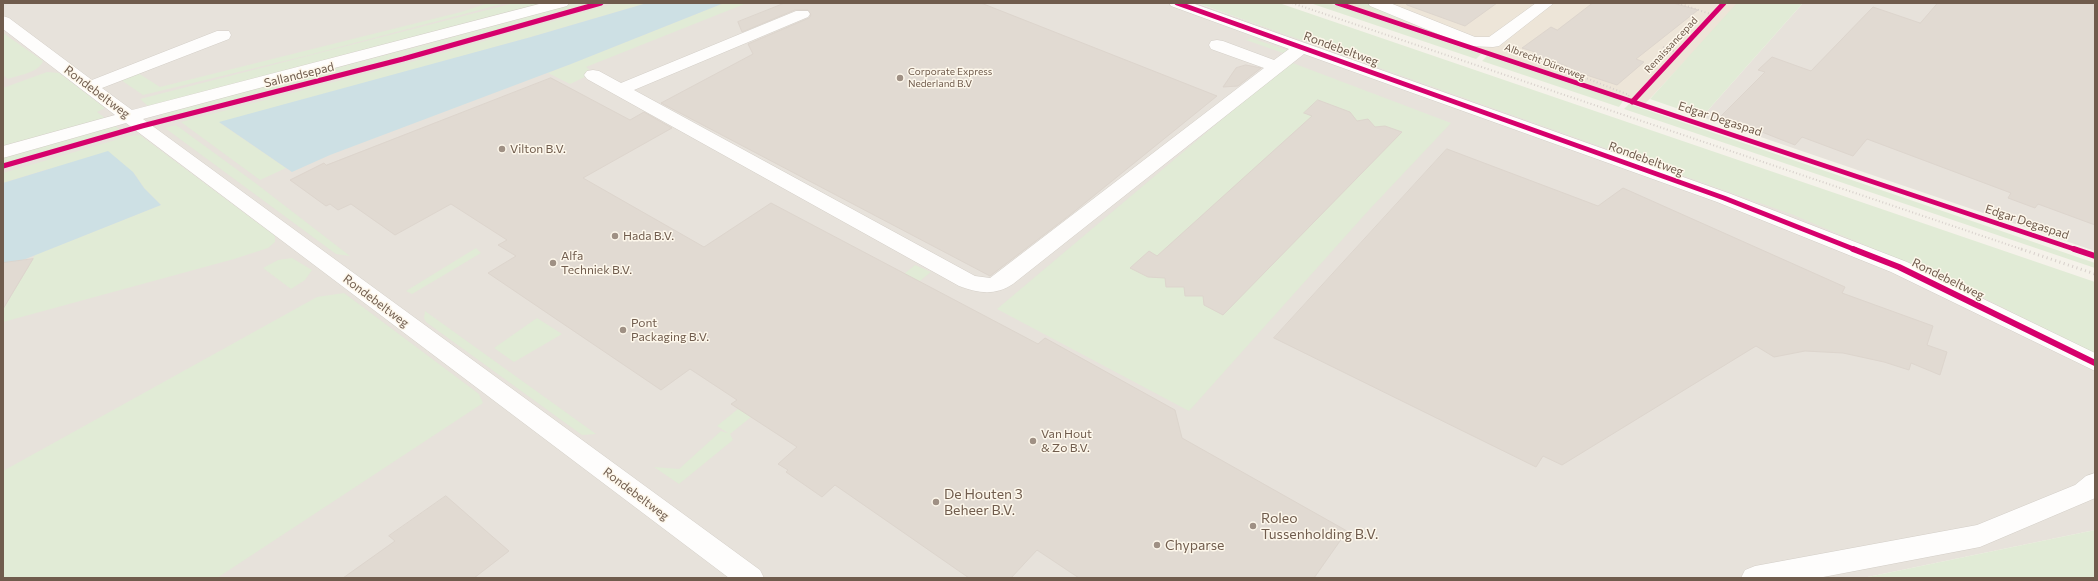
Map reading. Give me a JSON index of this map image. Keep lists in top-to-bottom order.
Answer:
{
  "streets": {
    "street": ["Rondebeltweg", "Albrecht Dürerweg"],
    "cycle path": ["Renaissancepad", "Sallandsepad", "Edgar Degaspad"]
  },
  "places": [
    "Corporate Express Nederland B.V",
    "Vilton B.V.",
    "Hada B.V.",
    "Alfa Techniek B.V.",
    "Pont Packaging B.V.",
    "Van Hout & Zo B.V.",
    "De Houten 3 Beheer B.V.",
    "Roleo Tussenholding B.V.",
    "Chyparse"
  ]
}
